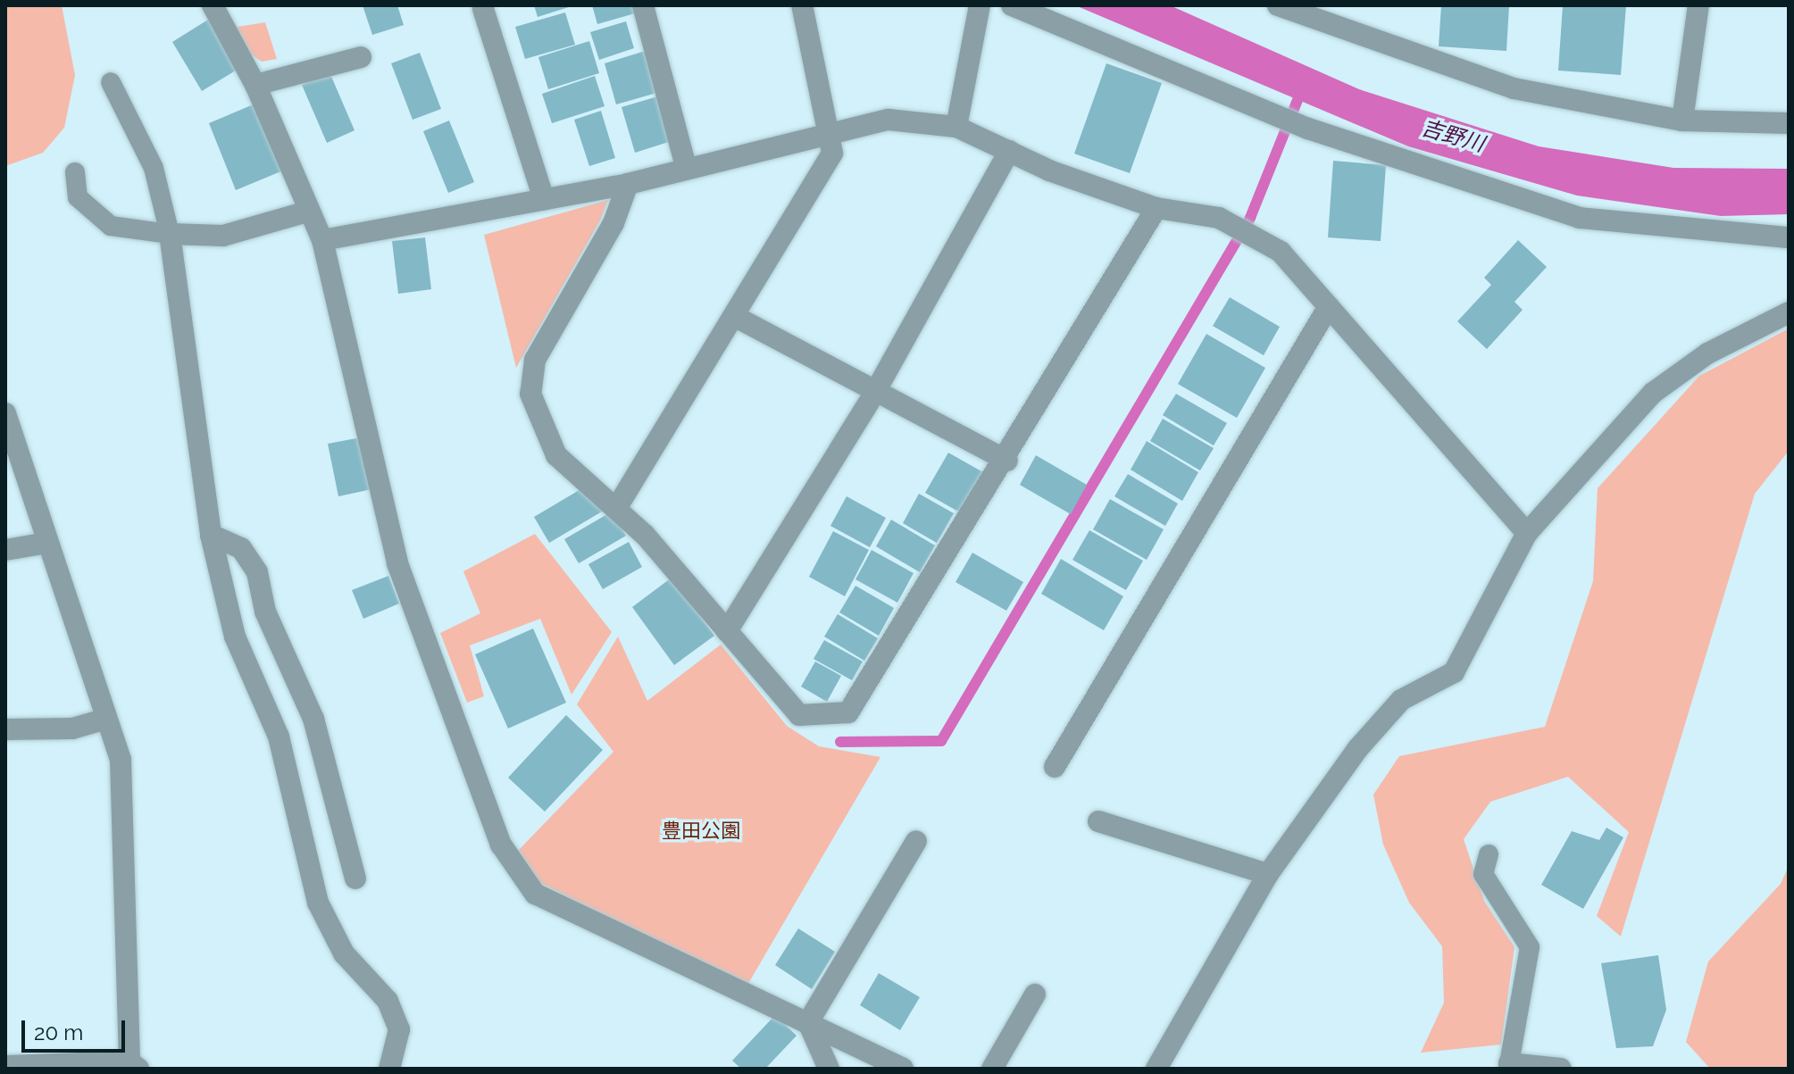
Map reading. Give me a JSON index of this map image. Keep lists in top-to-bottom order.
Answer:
{
  "water": ["吉野川"],
  "parks": ["豊田公園"],
  "scale_bar": "20 m"
}
